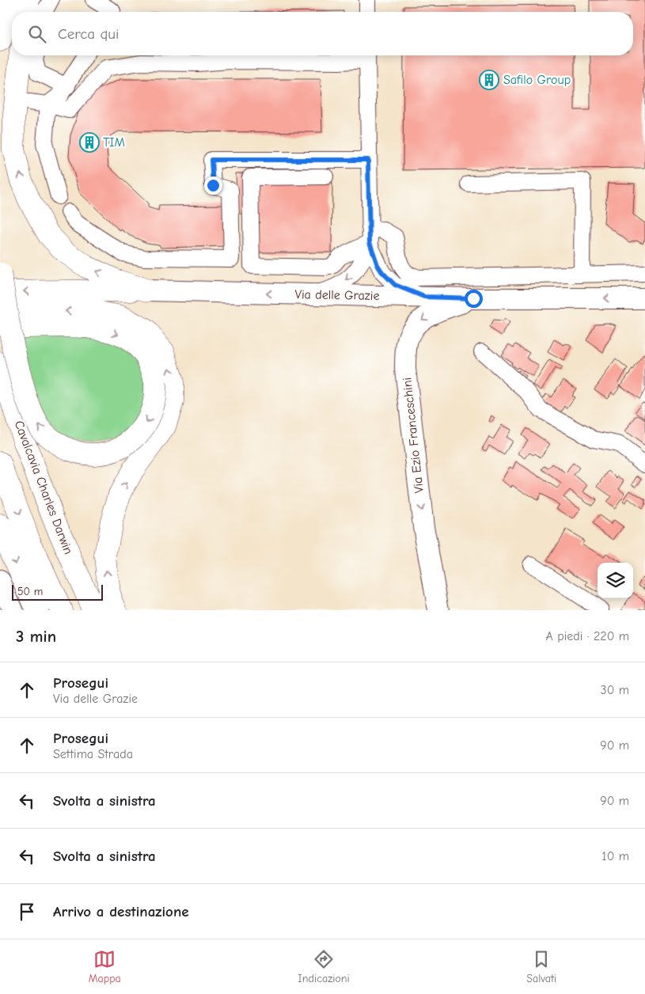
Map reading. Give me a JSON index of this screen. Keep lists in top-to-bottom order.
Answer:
{
  "streets": {
    "highway": ["Cavalcavia Charles Darwin"],
    "main road": ["Via delle Grazie", "Via Ezio Franceschini"]
  },
  "crossings": [
    ["Via delle Grazie", "Via Ezio Franceschini"]
  ],
  "one_way": ["Via delle Grazie", "Via Ezio Franceschini"],
  "places": {
    "building": ["Safilo Group", "TIM"]
  },
  "scale_bar": "50 m",
  "page": {
    "search": "Cerca qui",
    "scale": "50 m",
    "heading": ["3 min", "A piedi · 220 m"],
    "list": [
      ["Prosegui", "Via delle Grazie", "30 m"],
      ["Prosegui", "Settima Strada", "90 m"],
      ["Svolta a sinistra", "90 m"],
      ["Svolta a sinistra", "10 m"],
      "Arrivo a destinazione"
    ],
    "nav": ["Mappa", "Indicazioni", "Salvati"]
  }
}
